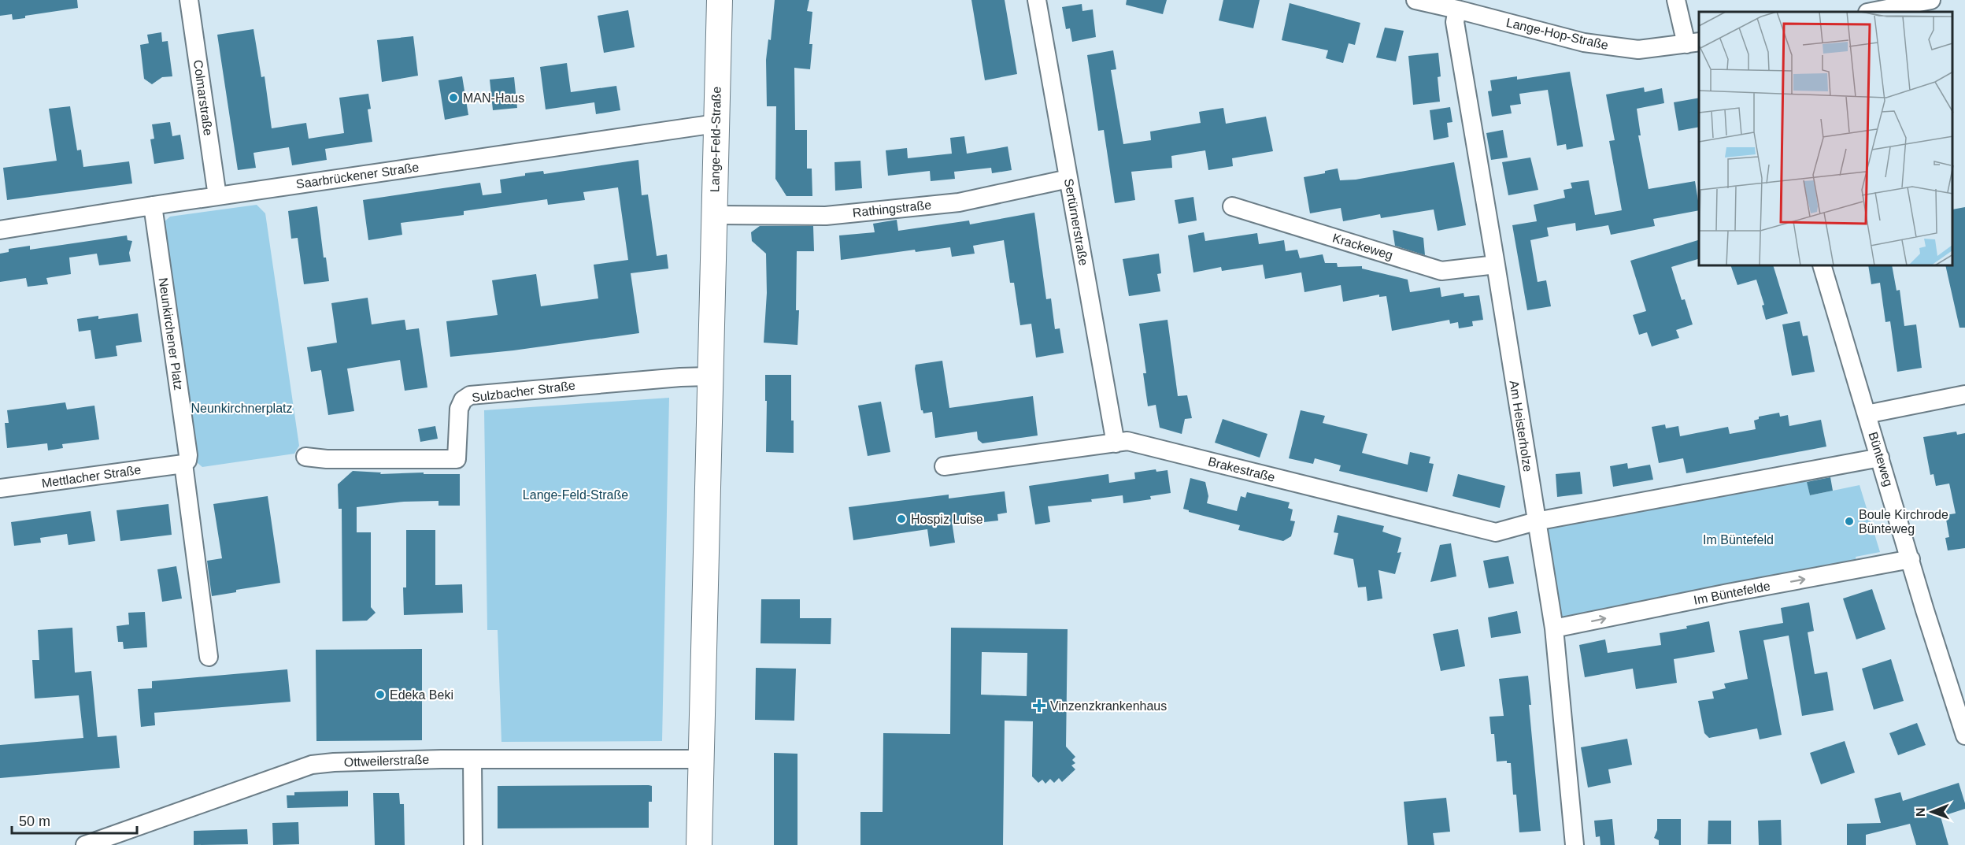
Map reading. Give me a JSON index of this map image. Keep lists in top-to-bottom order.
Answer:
{
  "streets": {
    "street": [
      "Lange-Hop-Straße",
      "Colmarstraße",
      "Lange-Feld-Straße",
      "Saarbrückener Straße",
      "Rathingstraße",
      "Sertürnerstraße",
      "Krackeweg",
      "Neunkirchener Platz",
      "Sulzbacher Straße",
      "Am Heisterholze",
      "Bünteweg",
      "Brakestraße",
      "Mettlacher Straße",
      "Im Büntefelde",
      "Ottweilerstraße"
    ]
  },
  "crossings": [
    ["Lange-Hop-Straße", "Am Heisterholze"],
    ["Colmarstraße", "Saarbrückener Straße"],
    ["Lange-Feld-Straße", "Saarbrückener Straße"],
    ["Lange-Feld-Straße", "Rathingstraße"],
    ["Lange-Feld-Straße", "Sulzbacher Straße"],
    ["Lange-Feld-Straße", "Ottweilerstraße"],
    ["Saarbrückener Straße", "Neunkirchener Platz"],
    ["Rathingstraße", "Sertürnerstraße"],
    ["Sertürnerstraße", "Brakestraße"],
    ["Krackeweg", "Am Heisterholze"],
    ["Neunkirchener Platz", "Mettlacher Straße"],
    ["Am Heisterholze", "Brakestraße"],
    ["Am Heisterholze", "Im Büntefelde"],
    ["Bünteweg", "Im Büntefelde"]
  ],
  "parks": ["Neunkirchnerplatz", "Lange-Feld-Straße", "Im Büntefeld"],
  "places": {
    "other": [
      "MAN-Haus",
      "Hospiz Luise",
      "Boule Kirchrode Bünteweg",
      "Edeka Beki"
    ],
    "health": ["Vinzenzkrankenhaus"]
  },
  "scale_bar": "50 m",
  "north": "left"
}
